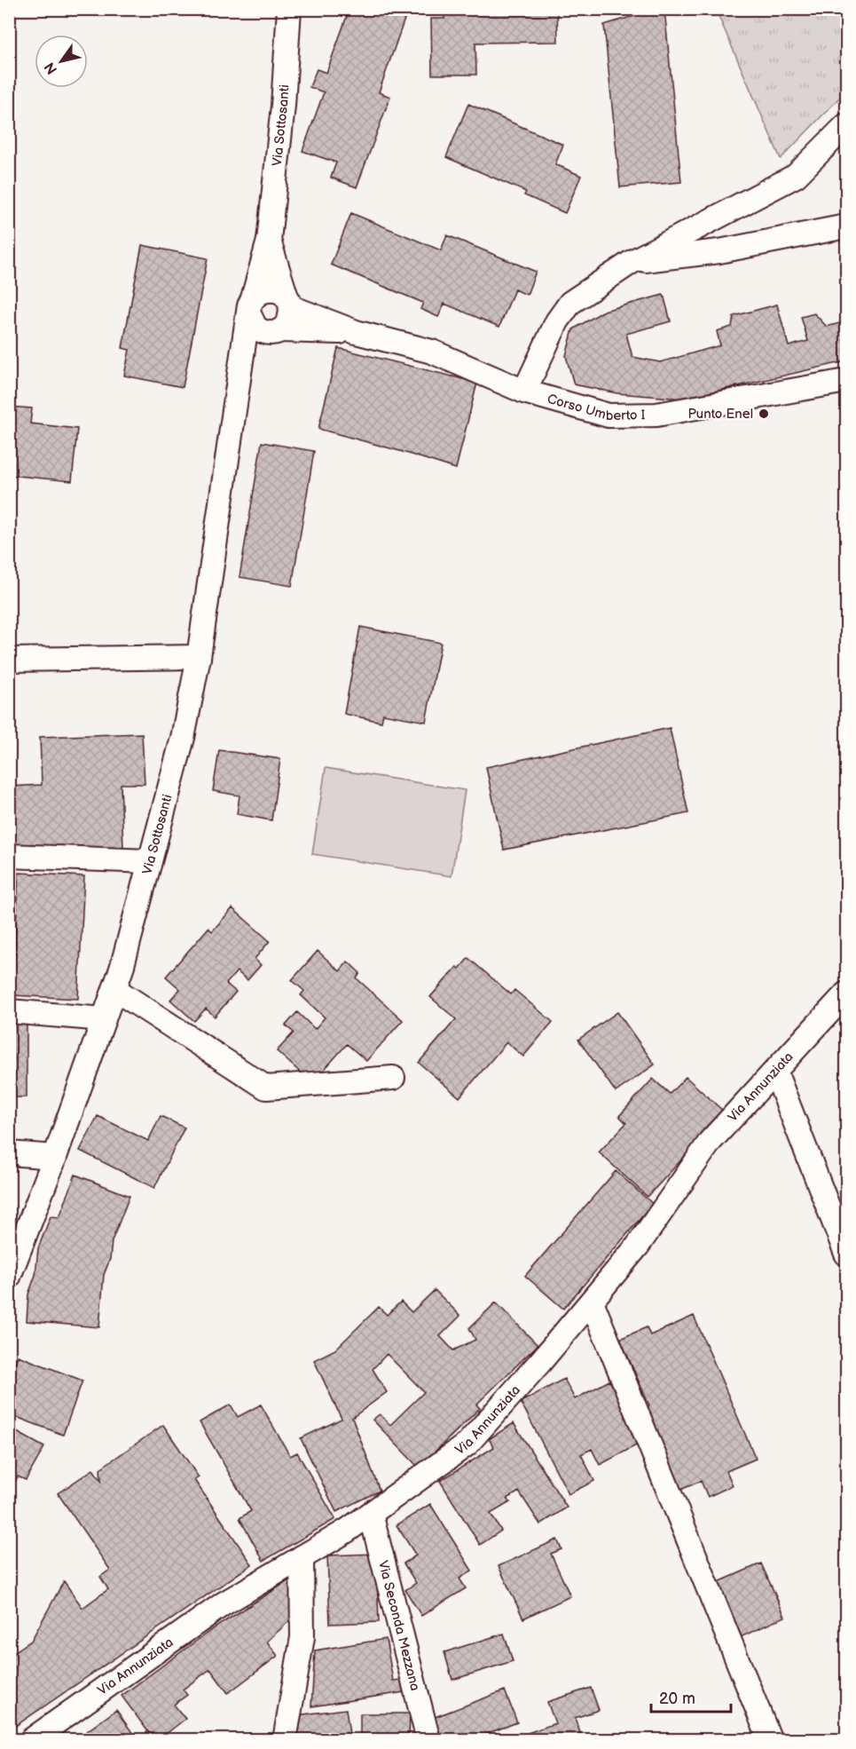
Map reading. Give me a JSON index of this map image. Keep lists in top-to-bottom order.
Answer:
{
  "streets": {
    "street": [
      "Via Sottosanti",
      "Corso Umberto I",
      "Via Annunziata",
      "Via Seconda Mezzana"
    ]
  },
  "crossings": [
    ["Via Sottosanti", "Corso Umberto I"],
    ["Via Annunziata", "Via Seconda Mezzana"]
  ],
  "places": ["Punto Enel"],
  "scale_bar": "20 m",
  "north": "bottom left"
}
